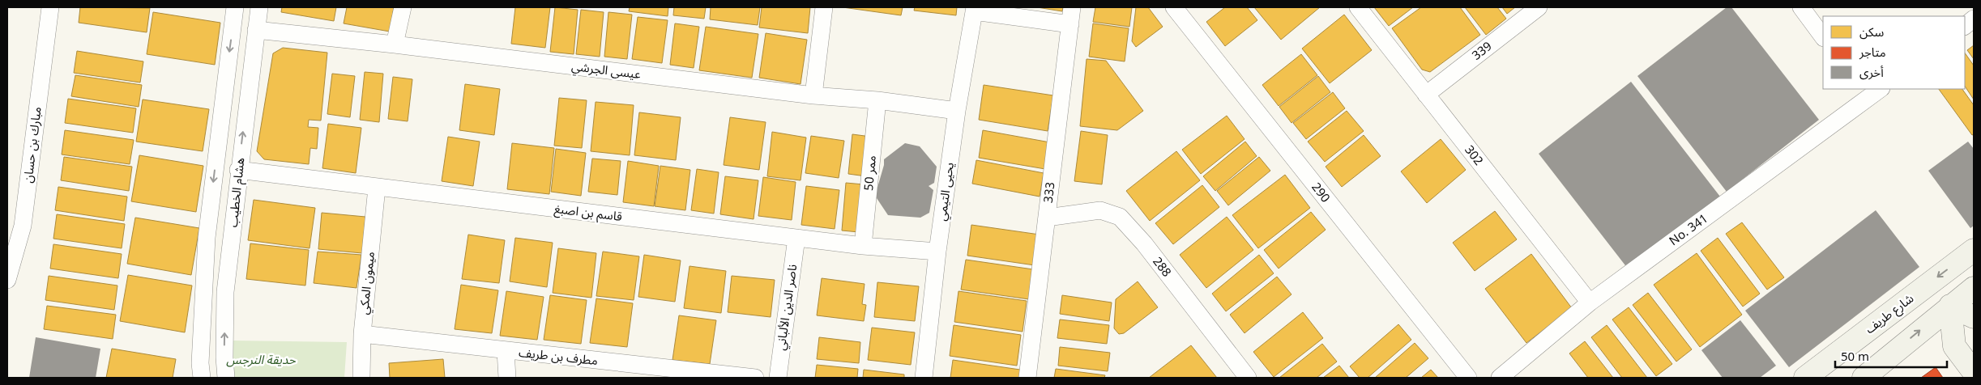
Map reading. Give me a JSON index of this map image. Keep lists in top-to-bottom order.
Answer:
{
  "streets": {
    "street": [
      "339",
      "عيسى الجرشي",
      "مبارك بن حسان",
      "302",
      "ممر 50",
      "يحيى التيمي",
      "هشام الخطيب",
      "333",
      "290",
      "قاسم بن اصبغ",
      "No. 341",
      "288",
      "ميمون المكي",
      "ناصر الدين الألباني",
      "شارع طريف",
      "مطرف بن طريف"
    ]
  },
  "crossings": [
    ["339", "302"],
    ["عيسى الجرشي", "ممر 50"],
    ["عيسى الجرشي", "يحيى التيمي"],
    ["عيسى الجرشي", "هشام الخطيب"],
    ["302", "No. 341"],
    ["ممر 50", "قاسم بن اصبغ"],
    ["يحيى التيمي", "قاسم بن اصبغ"],
    ["هشام الخطيب", "قاسم بن اصبغ"],
    ["333", "288"],
    ["قاسم بن اصبغ", "ميمون المكي"],
    ["قاسم بن اصبغ", "ناصر الدين الألباني"],
    ["ميمون المكي", "مطرف بن طريف"]
  ],
  "parks": ["حديقة النرجس"],
  "legend": ["سكن", "متاجر", "أخرى"],
  "scale_bar": "50 m"
}
